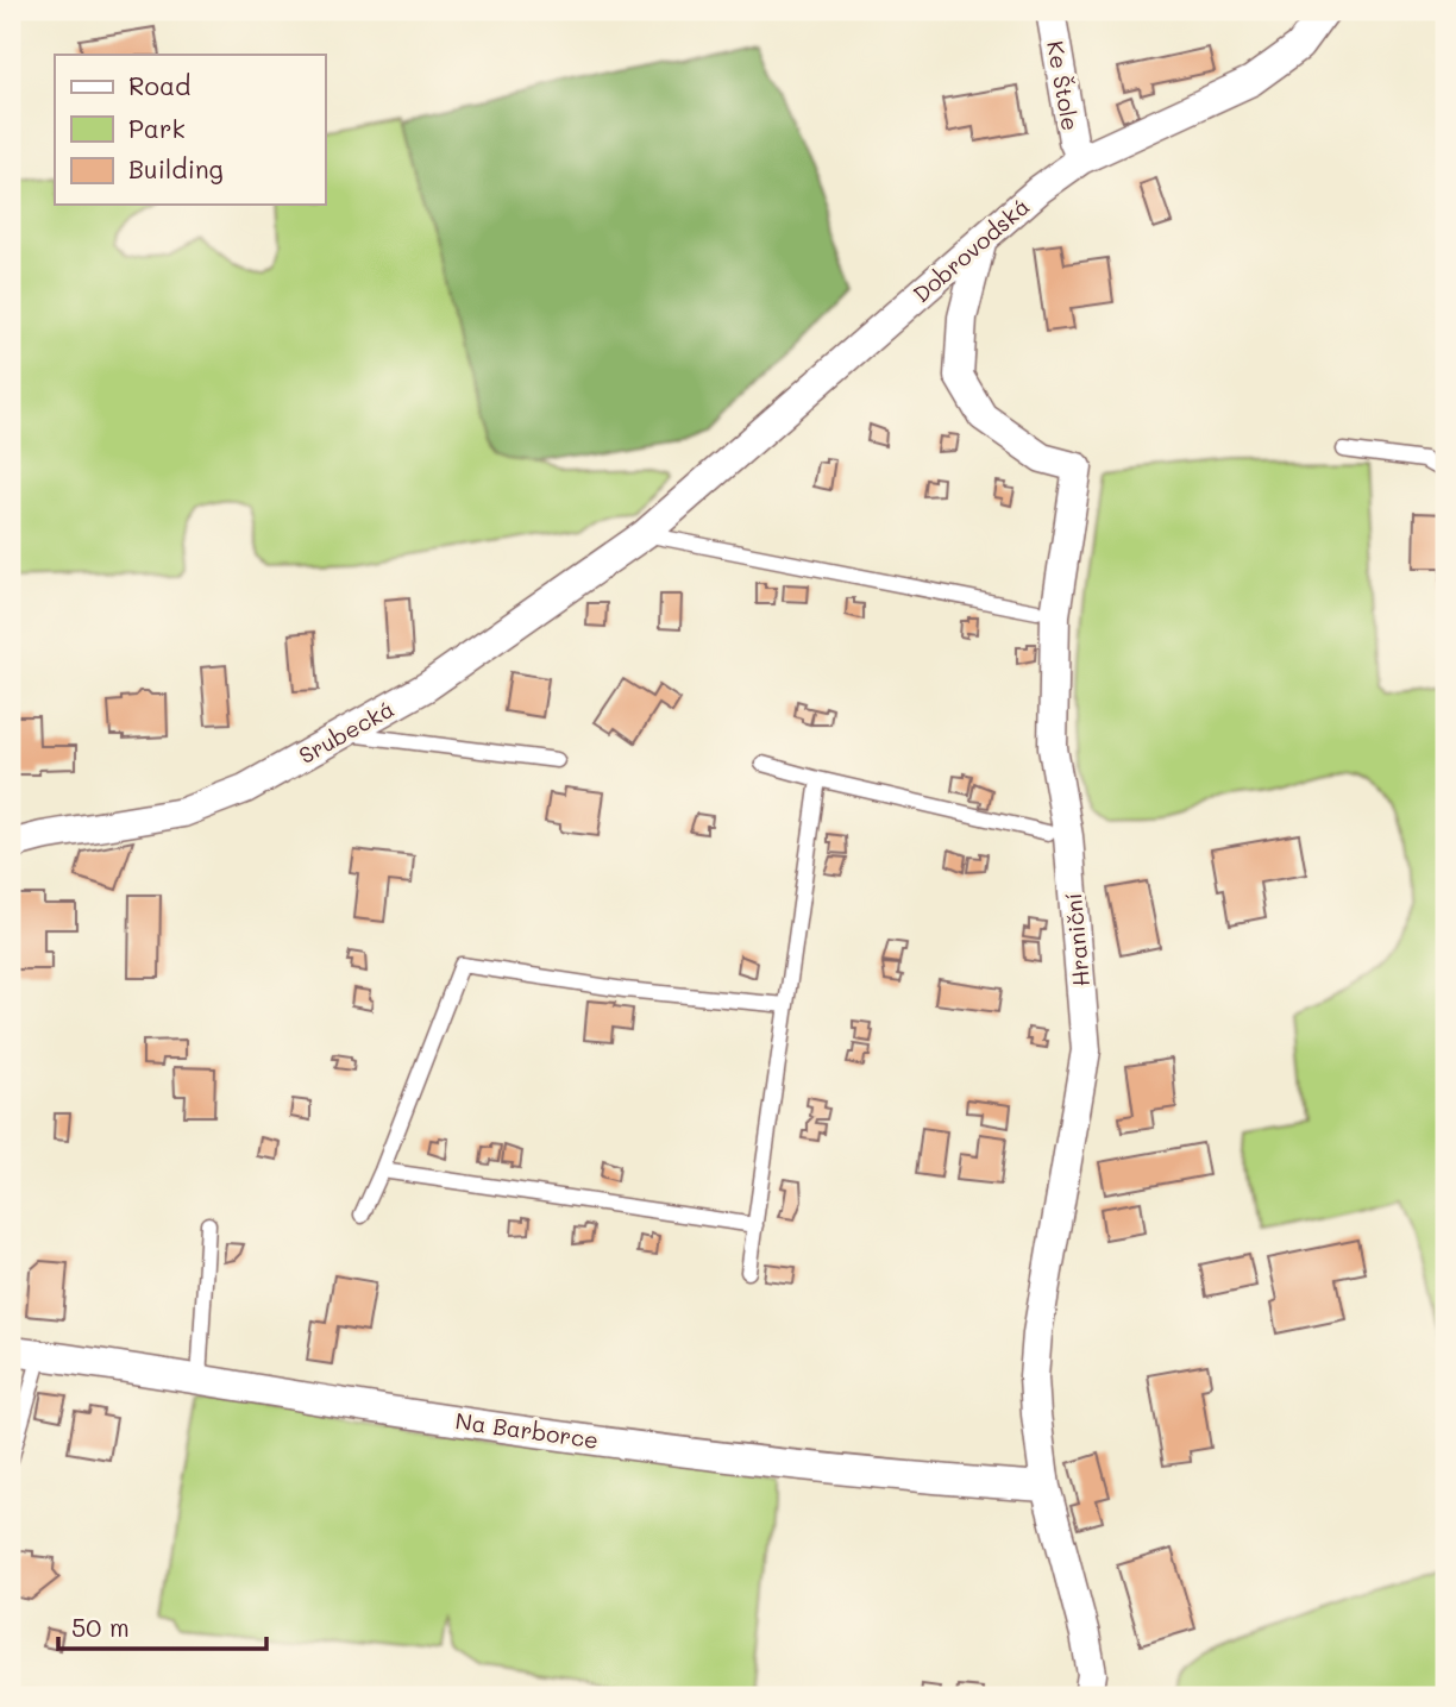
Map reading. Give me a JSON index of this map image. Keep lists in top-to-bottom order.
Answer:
{
  "streets": {
    "street": [
      "Ke Štole",
      "Dobrovodská",
      "Srubecká",
      "Hraniční",
      "Na Barborce"
    ]
  },
  "crossings": [
    ["Ke Štole", "Dobrovodská"],
    ["Dobrovodská", "Srubecká"],
    ["Dobrovodská", "Hraniční"],
    ["Hraniční", "Na Barborce"]
  ],
  "legend": ["Road", "Park", "Building"],
  "scale_bar": "50 m"
}
